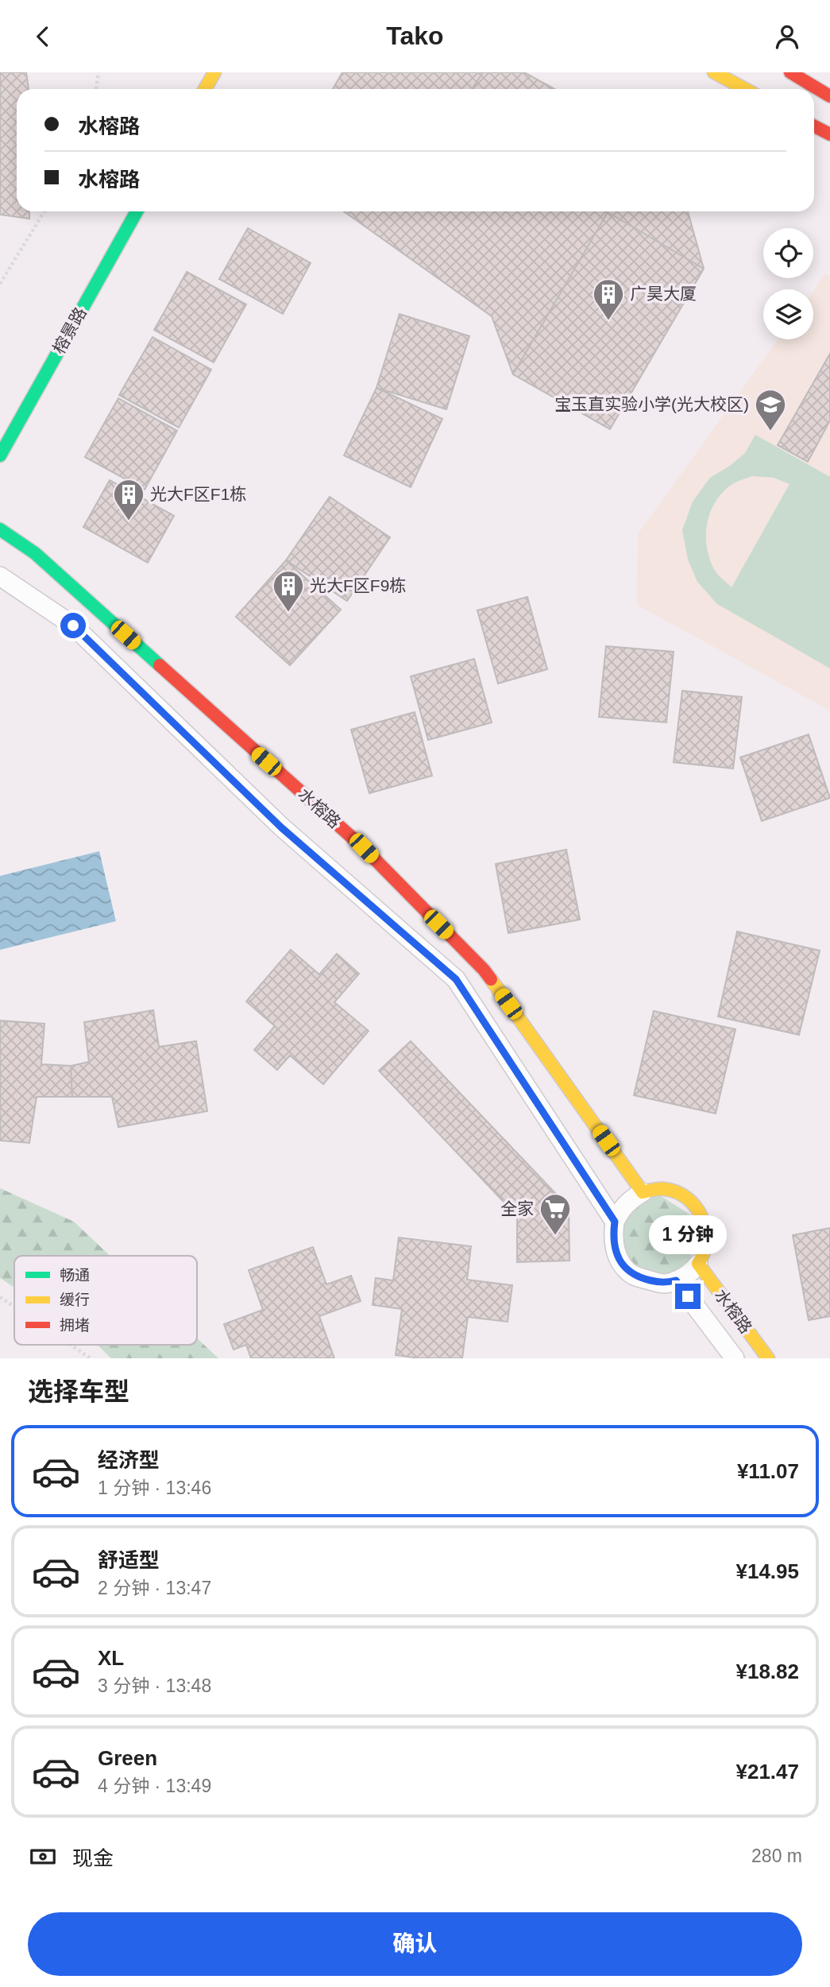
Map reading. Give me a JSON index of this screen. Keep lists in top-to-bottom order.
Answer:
{
  "streets": {
    "street": ["榕景路", "水榕路"]
  },
  "places": {
    "building": ["广昊大厦", "光大F区F1栋", "光大F区F9栋"],
    "school or university": ["宝玉直实验小学(光大校区)"],
    "supermarket": ["全家"]
  },
  "legend": ["畅通", "缓行", "拥堵"],
  "page": {
    "header": "Tako",
    "banner": ["水榕路", "水榕路"],
    "bubble": "1 分钟",
    "heading": "选择车型",
    "list": [
      {
        "name": "经济型",
        "note": "1 分钟 · 13:46",
        "value": "¥11.07"
      },
      {
        "name": "舒适型",
        "note": "2 分钟 · 13:47",
        "value": "¥14.95"
      },
      {
        "name": "XL",
        "note": "3 分钟 · 13:48",
        "value": "¥18.82"
      },
      {
        "name": "Green",
        "note": "4 分钟 · 13:49",
        "value": "¥21.47"
      }
    ],
    "pay": ["现金", "280 m"],
    "buttons": "确认"
  }
}
